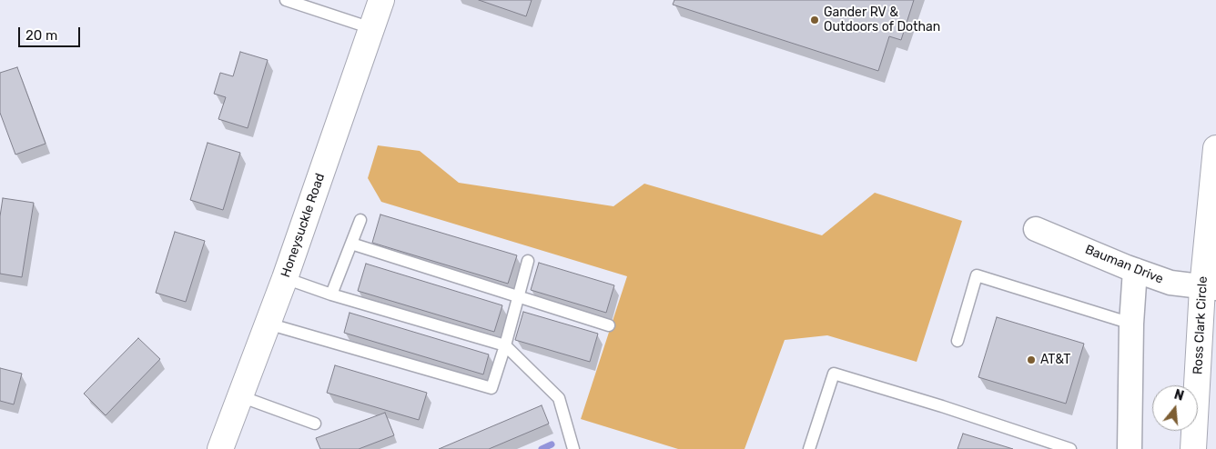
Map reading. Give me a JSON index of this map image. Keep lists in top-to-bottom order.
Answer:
{
  "streets": {
    "main road": ["Honeysuckle Road", "Ross Clark Circle"],
    "street": ["Bauman Drive"]
  },
  "crossings": [
    ["Bauman Drive", "Ross Clark Circle"]
  ],
  "places": ["Gander RV & Outdoors of Dothan", "AT&T"],
  "scale_bar": "20 m",
  "north": "top"
}
